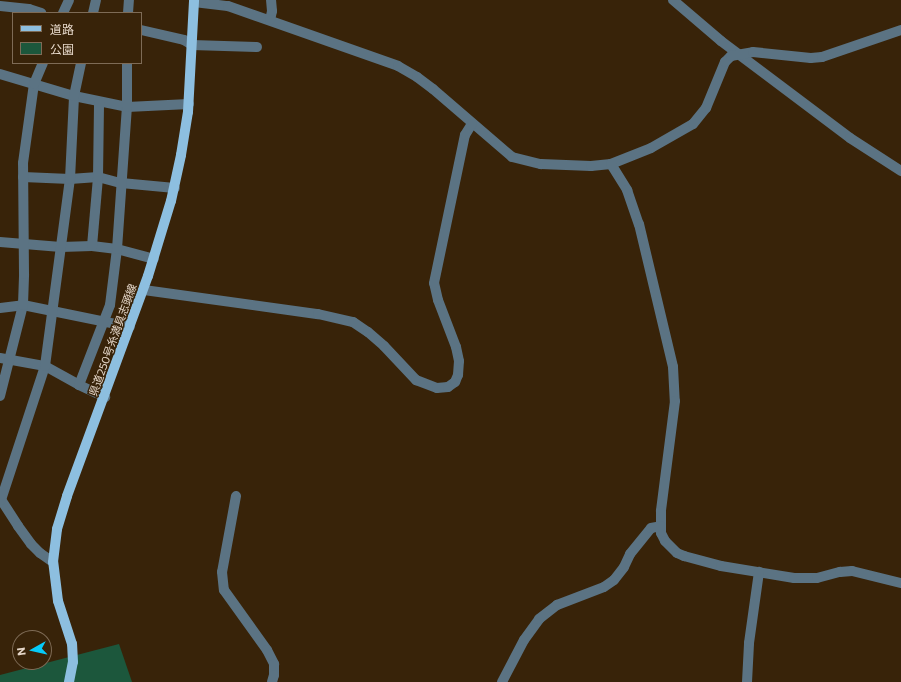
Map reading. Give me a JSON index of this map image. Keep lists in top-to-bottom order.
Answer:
{
  "streets": {
    "main road": ["県道250号糸満具志頭線"]
  },
  "legend": ["道路", "公園"],
  "north": "left"
}
